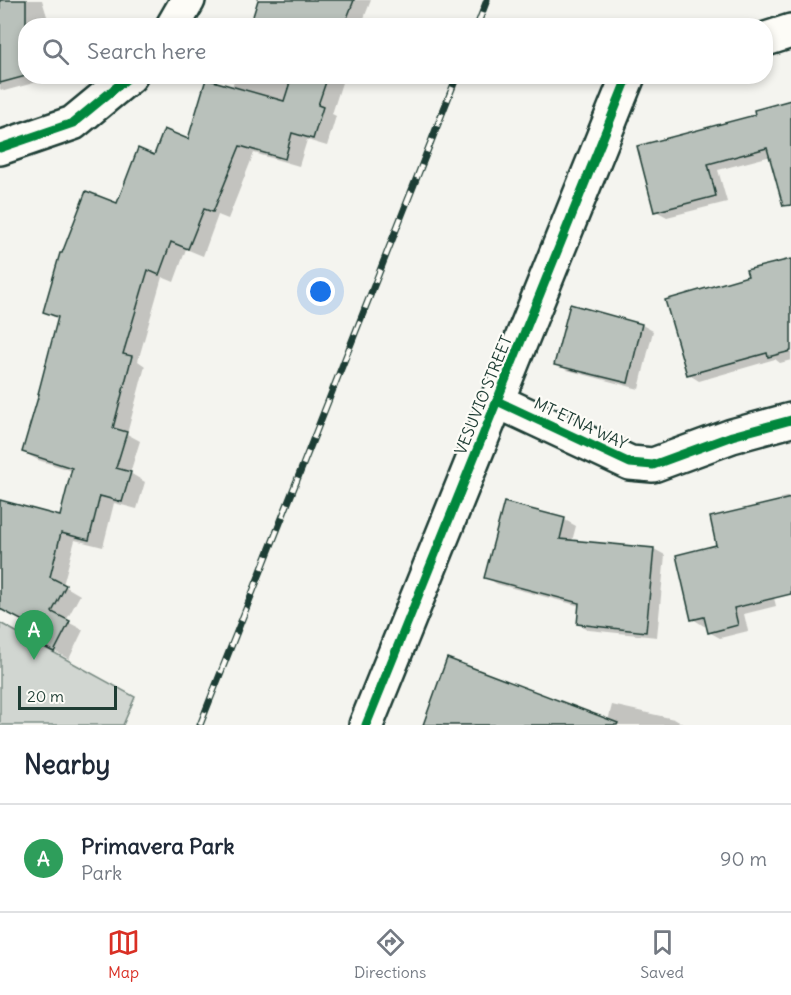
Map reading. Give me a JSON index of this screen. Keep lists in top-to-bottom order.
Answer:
{
  "streets": {
    "street": ["VESUVIO STREET", "MT ETNA WAY"]
  },
  "crossings": [
    ["VESUVIO STREET", "MT ETNA WAY"]
  ],
  "scale_bar": "20 m",
  "page": {
    "search": "Search here",
    "pins": "A",
    "scale": "20 m",
    "heading": "Nearby",
    "list": [
      {
        "mark": "A",
        "name": "Primavera Park",
        "note": "Park",
        "value": "90 m"
      }
    ],
    "nav": ["Map", "Directions", "Saved"]
  }
}
